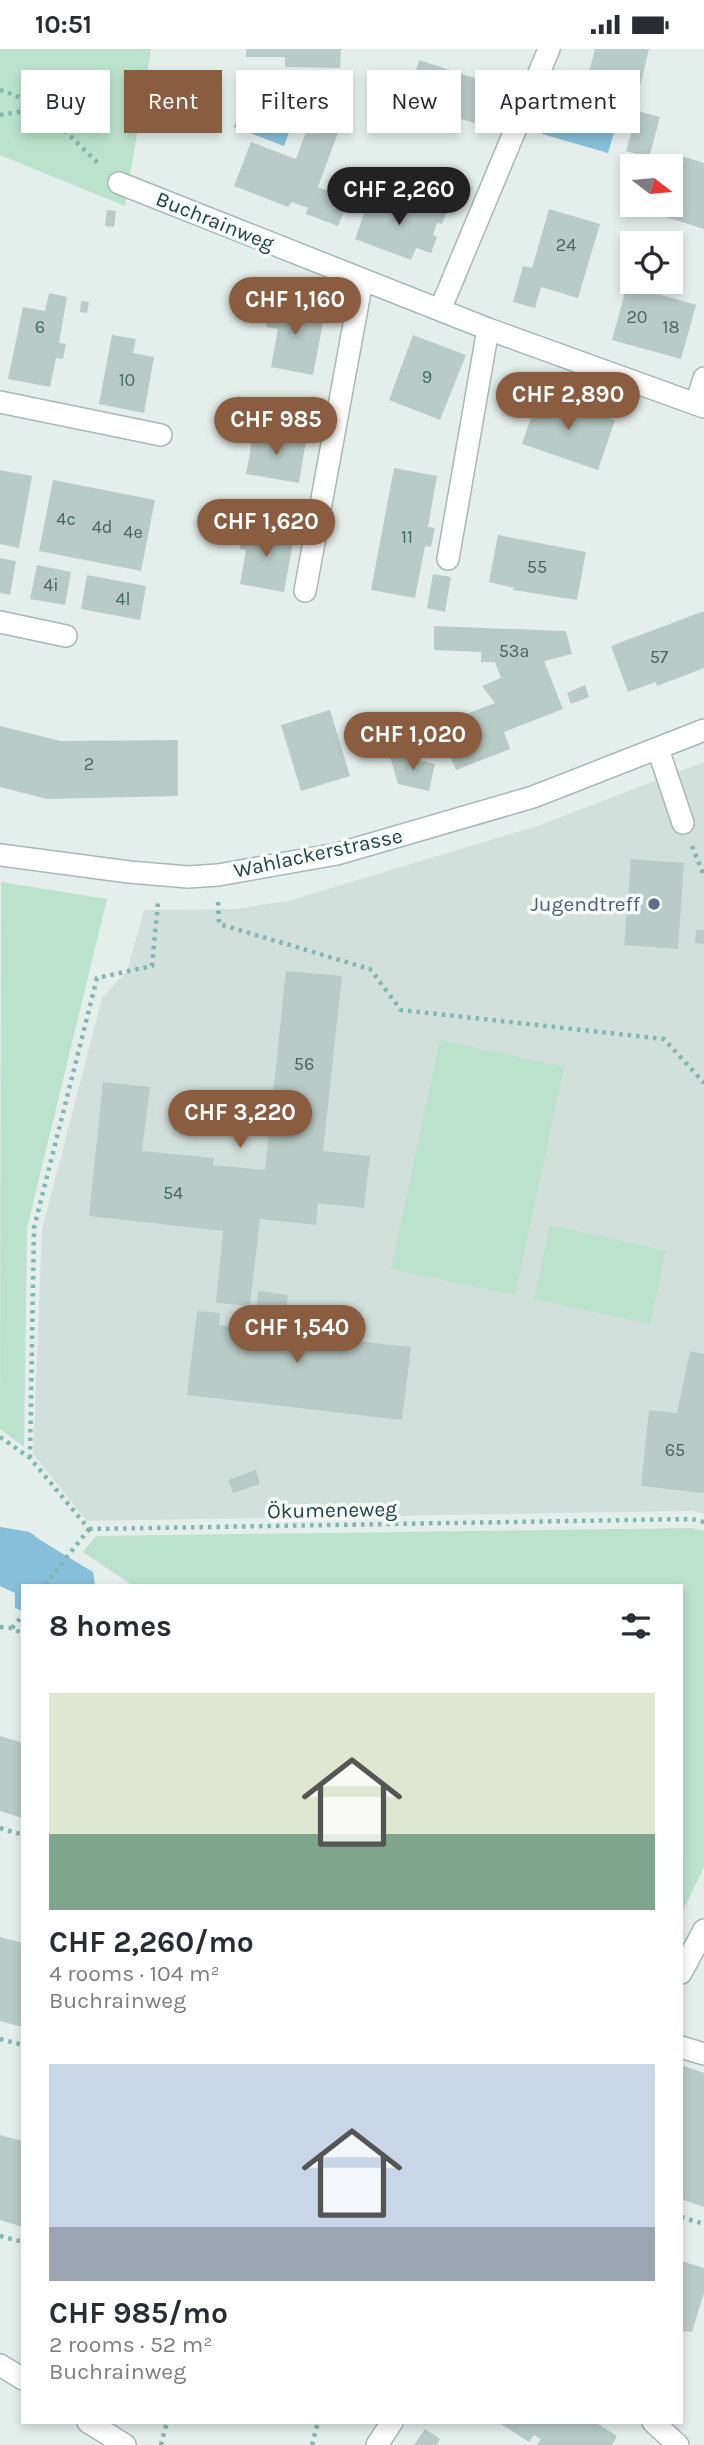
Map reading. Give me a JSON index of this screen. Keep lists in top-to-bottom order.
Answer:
{
  "streets": {
    "street": ["Buchrainweg", "Wahlackerstrasse"],
    "path": ["Ökumeneweg"]
  },
  "places": ["Jugendtreff"],
  "house_numbers": [
    "24",
    "20",
    "6",
    "18",
    "9",
    "10",
    "4c",
    "4d",
    "4e",
    "11",
    "55",
    "4i",
    "4l",
    "53a",
    "57",
    "2",
    "56",
    "54",
    "65"
  ],
  "north": "right",
  "page": {
    "status": "10:51",
    "chip": [
      "Buy",
      "Rent",
      "Filters",
      "New",
      "Apartment"
    ],
    "price": [
      "CHF 2,260",
      "CHF 1,160",
      "CHF 2,890",
      "CHF 985",
      "CHF 1,620",
      "CHF 1,020",
      "CHF 3,220",
      "CHF 1,540"
    ],
    "heading": "8 homes",
    "list": [
      {
        "name": "CHF 2,260/mo",
        "note": "4 rooms · 104 m² · Buchrainweg"
      },
      {
        "name": "CHF 985/mo",
        "note": "2 rooms · 52 m² · Buchrainweg"
      }
    ]
  }
}
